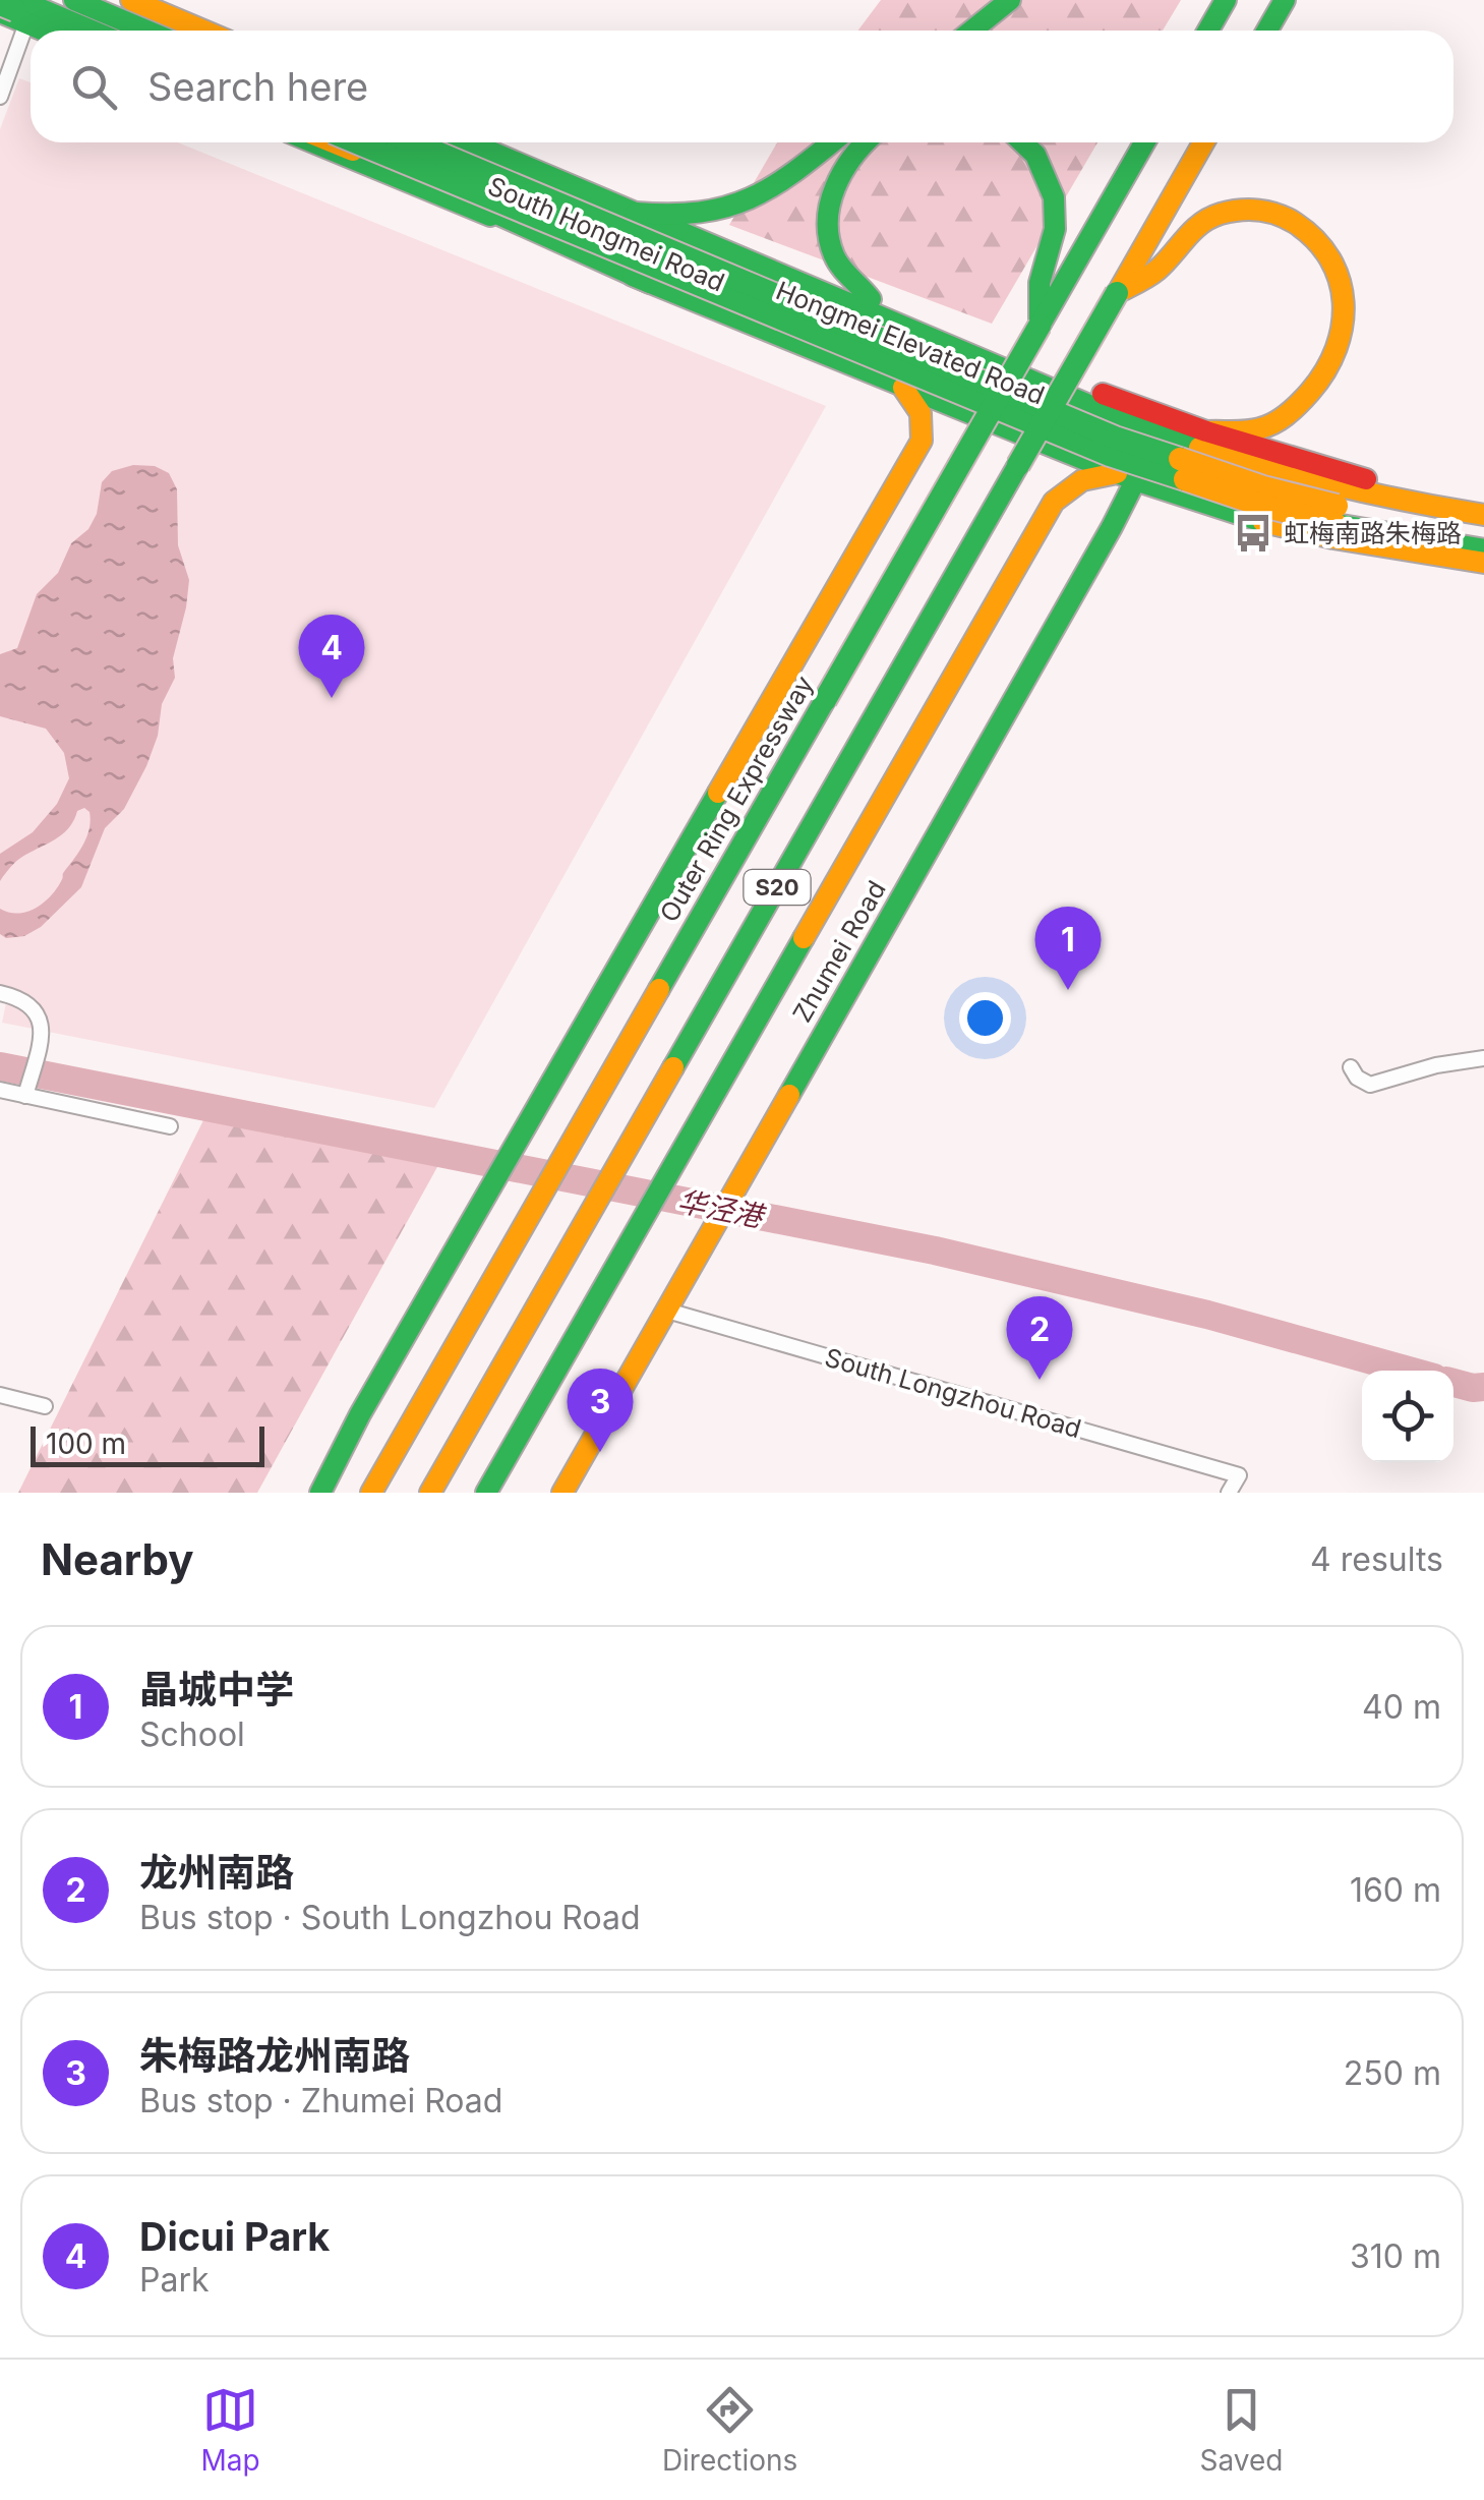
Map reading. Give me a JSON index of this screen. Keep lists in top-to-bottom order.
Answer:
{
  "streets": {
    "main road": [
      "South Hongmei Road",
      "Hongmei Elevated Road",
      "Outer Ring Expressway",
      "S20",
      "Zhumei Road"
    ],
    "street": ["South Longzhou Road"]
  },
  "crossings": [
    ["South Hongmei Road", "Zhumei Road"],
    ["Zhumei Road", "South Longzhou Road"]
  ],
  "water": ["华泾港"],
  "places": {
    "bus stop": ["虹梅南路朱梅路"]
  },
  "scale_bar": "100 m",
  "page": {
    "search": "Search here",
    "pins": [
      "4",
      "1",
      "2",
      "3"
    ],
    "scale": "100 m",
    "heading": ["Nearby", "4 results"],
    "list": [
      {
        "mark": "1",
        "name": "晶城中学",
        "note": "School",
        "value": "40 m"
      },
      {
        "mark": "2",
        "name": "龙州南路",
        "note": "Bus stop · South Longzhou Road",
        "value": "160 m"
      },
      {
        "mark": "3",
        "name": "朱梅路龙州南路",
        "note": "Bus stop · Zhumei Road",
        "value": "250 m"
      },
      {
        "mark": "4",
        "name": "Dicui Park",
        "note": "Park",
        "value": "310 m"
      }
    ],
    "nav": ["Map", "Directions", "Saved"]
  }
}
